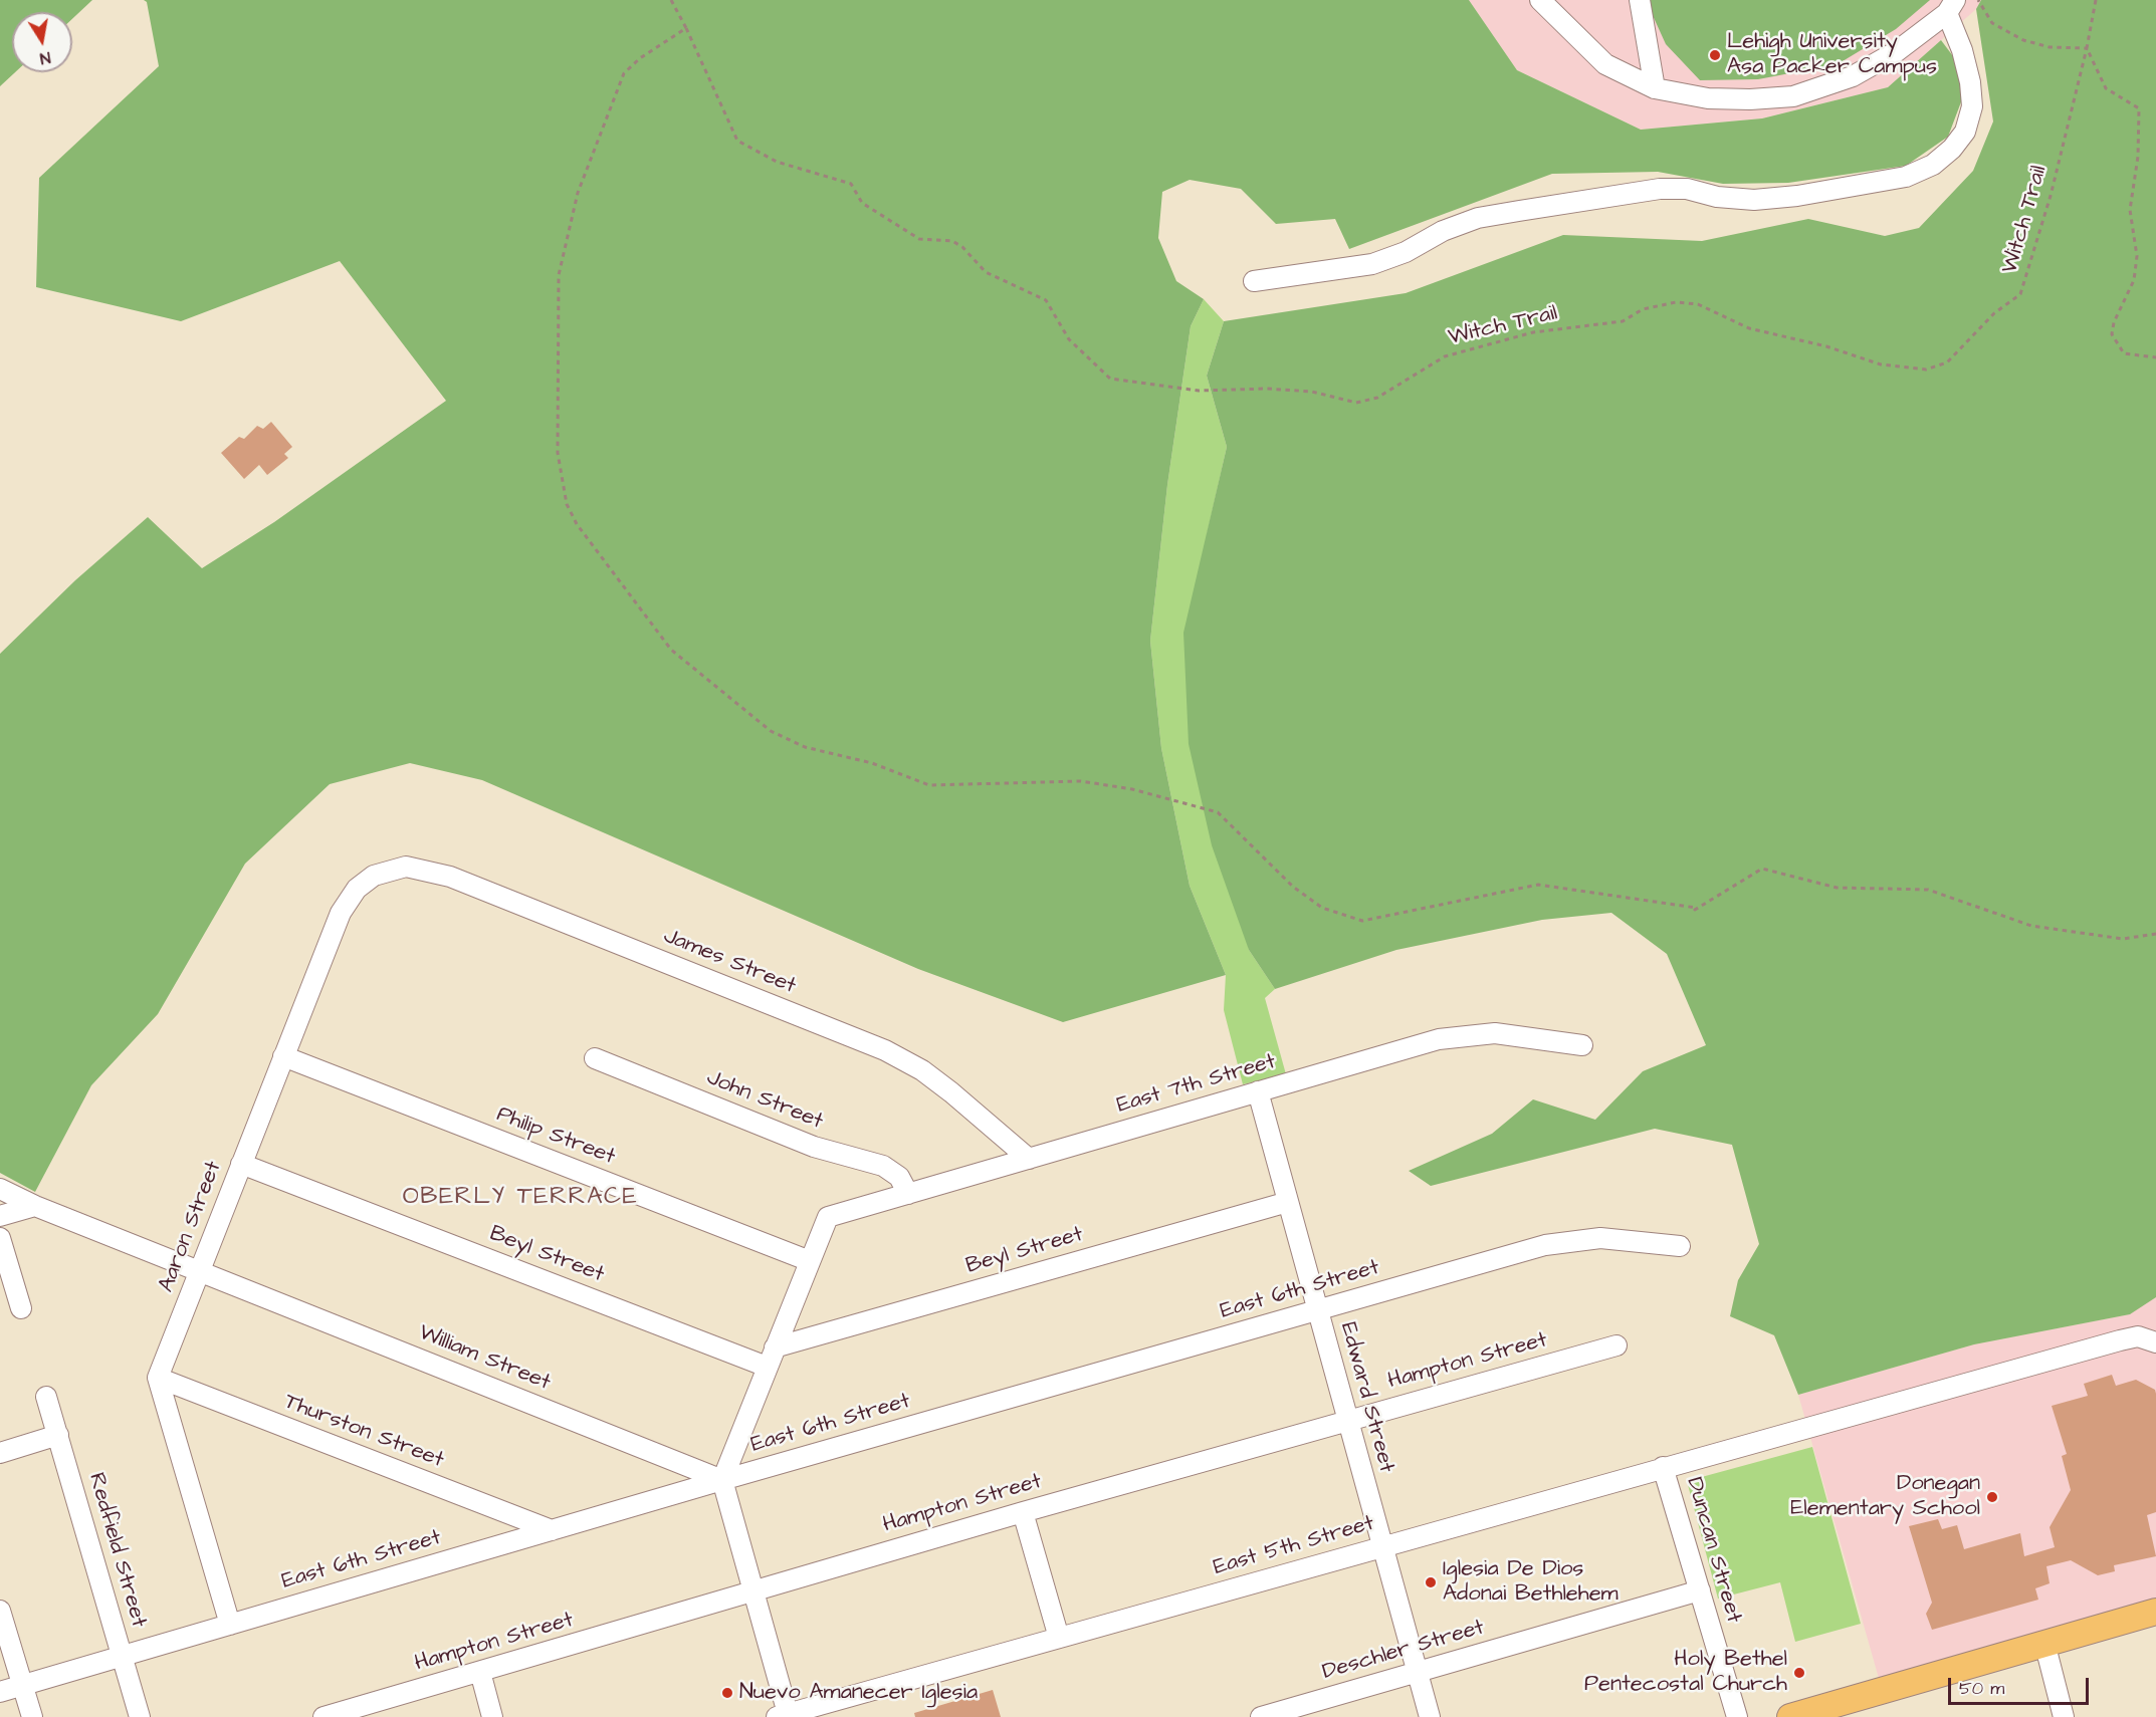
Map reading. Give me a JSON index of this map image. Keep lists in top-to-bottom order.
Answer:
{
  "streets": {
    "street": [
      "James Street",
      "East 7th Street",
      "John Street",
      "Philip Street",
      "Aaron Street",
      "Beyl Street",
      "East 6th Street",
      "William Street",
      "Hampton Street",
      "Edward Street",
      "Thurston Street",
      "East 5th Street",
      "Redfield Street",
      "Duncan Street",
      "Deschler Street"
    ],
    "path": ["Witch Trail"]
  },
  "crossings": [
    ["James Street", "East 7th Street"],
    ["James Street", "Aaron Street"],
    ["East 7th Street", "John Street"],
    ["East 7th Street", "Philip Street"],
    ["East 7th Street", "Edward Street"],
    ["Philip Street", "Aaron Street"],
    ["Aaron Street", "Beyl Street"],
    ["Aaron Street", "William Street"],
    ["Aaron Street", "Thurston Street"],
    ["Beyl Street", "Edward Street"],
    ["East 6th Street", "William Street"],
    ["East 6th Street", "Edward Street"],
    ["East 6th Street", "Thurston Street"],
    ["East 6th Street", "Redfield Street"],
    ["Hampton Street", "Edward Street"],
    ["Edward Street", "East 5th Street"],
    ["Edward Street", "Deschler Street"],
    ["East 5th Street", "Duncan Street"],
    ["Duncan Street", "Deschler Street"]
  ],
  "districts": ["OBERLY TERRACE"],
  "places": [
    "Lehigh University Asa Packer Campus",
    "Donegan Elementary School",
    "Iglesia De Dios Adonai Bethlehem",
    "Holy Bethel Pentecostal Church",
    "Nuevo Amanecer Iglesia"
  ],
  "scale_bar": "50 m",
  "north": "bottom"
}
